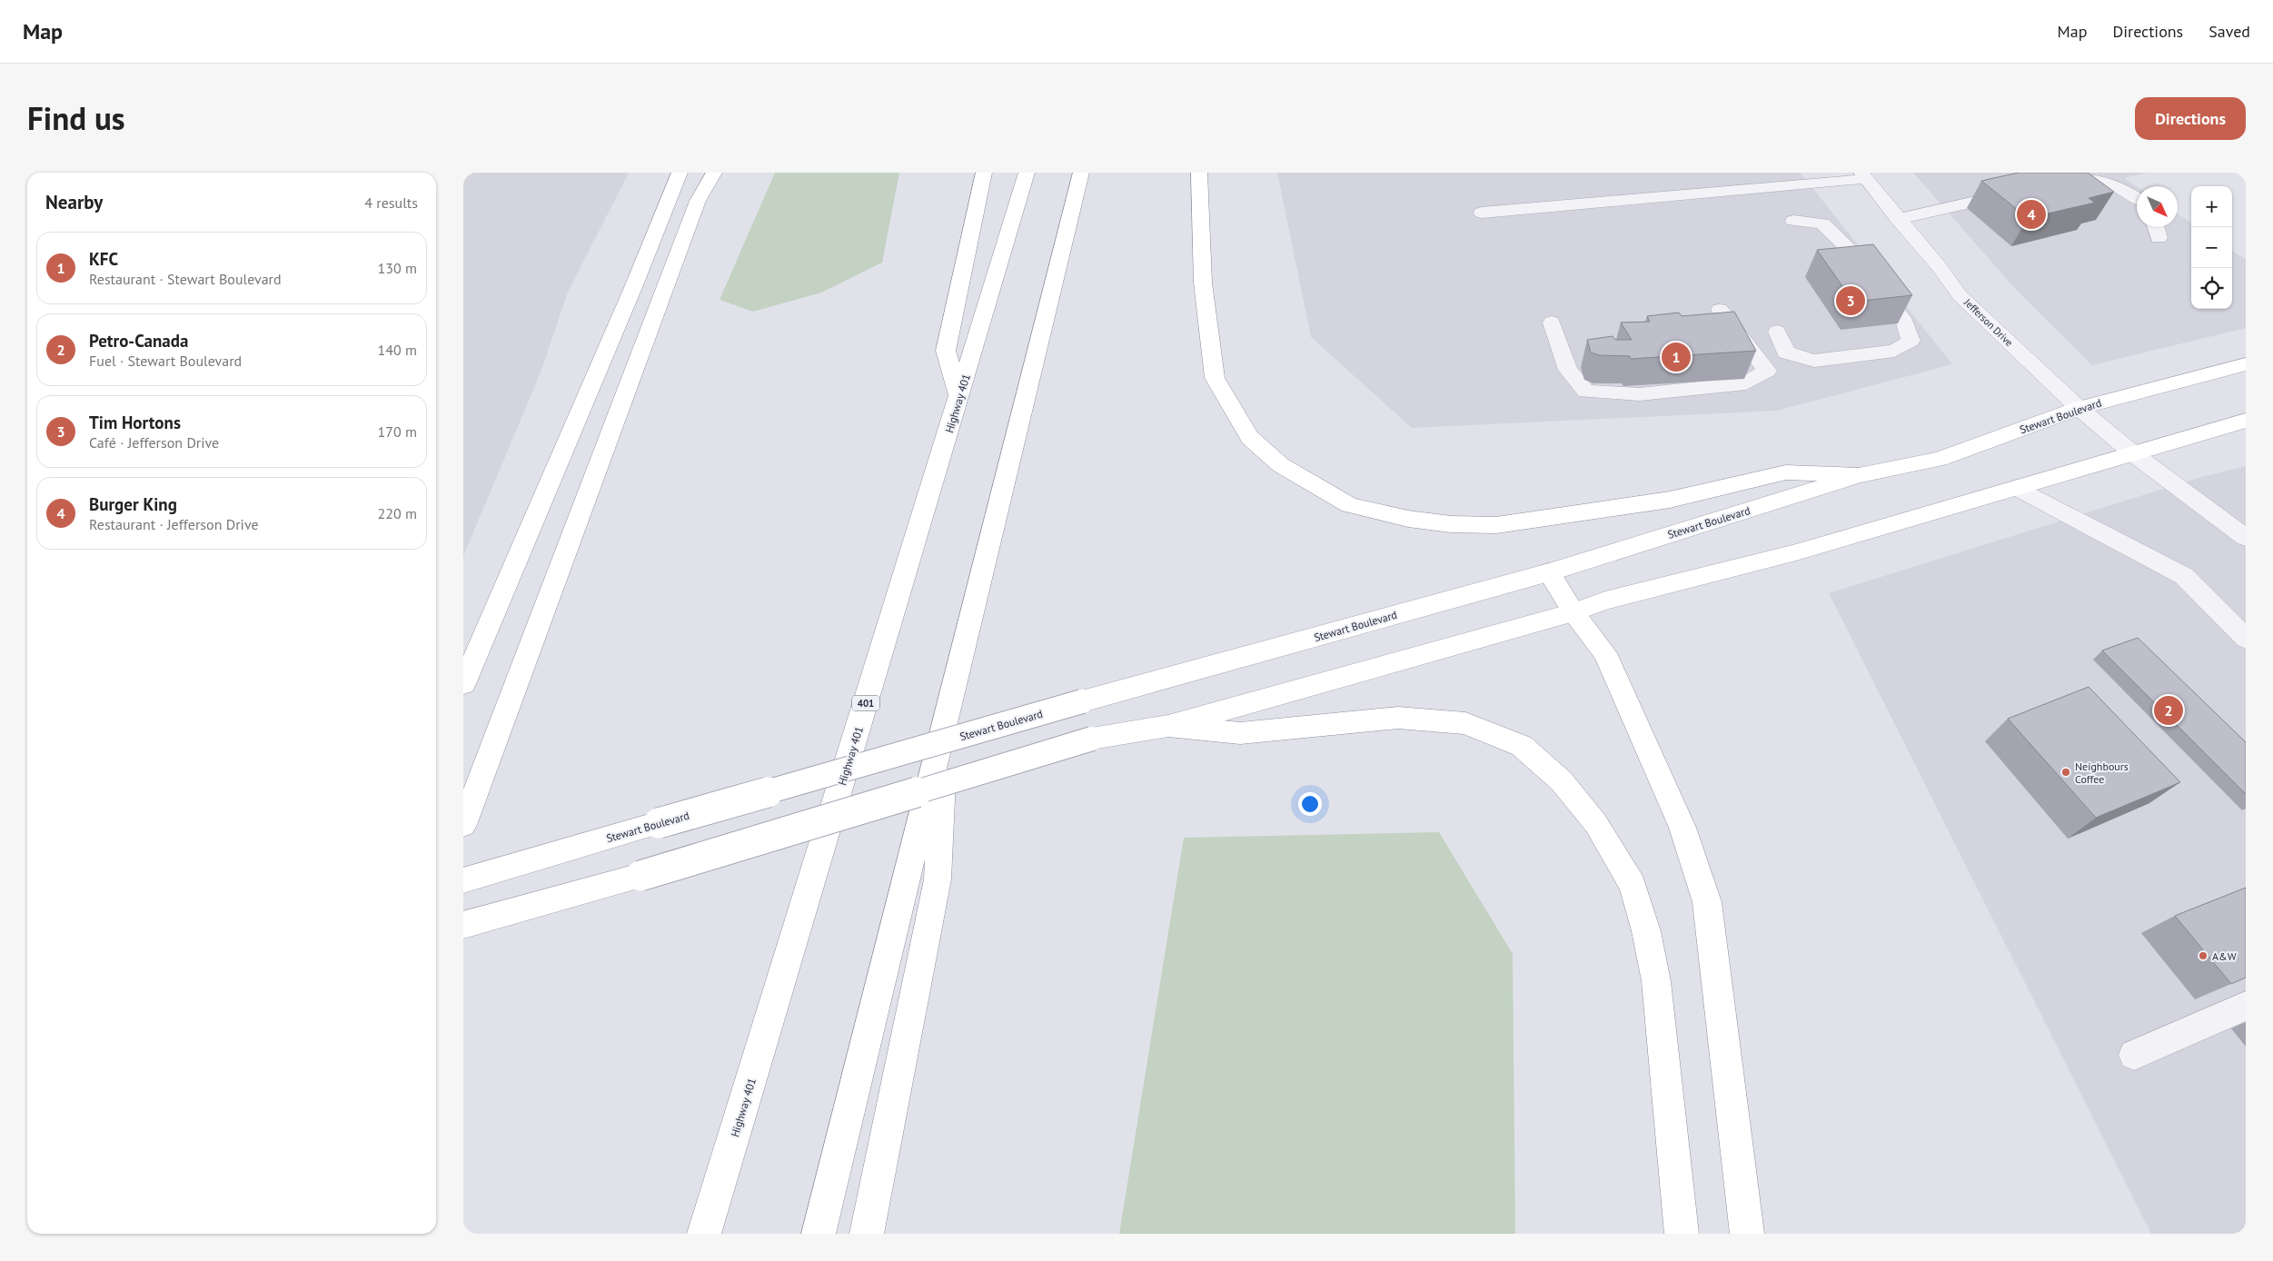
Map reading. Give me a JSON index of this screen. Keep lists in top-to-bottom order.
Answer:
{
  "streets": {
    "main road": ["Highway 401", "Stewart Boulevard", "401"],
    "street": ["Jefferson Drive"]
  },
  "crossings": [
    ["Jefferson Drive", "Stewart Boulevard"]
  ],
  "places": ["Neighbours Coffee", "A&W"],
  "north": "bottom right",
  "page": {
    "header": "Map",
    "nav": ["Map", "Directions", "Saved"],
    "title": "Find us",
    "buttons": "Directions",
    "heading": ["Nearby", "4 results"],
    "map_buttons": ["+", "−"],
    "pins": [
      "4",
      "3",
      "1",
      "2"
    ],
    "list": [
      {
        "mark": "1",
        "name": "KFC",
        "note": "Restaurant · Stewart Boulevard",
        "value": "130 m"
      },
      {
        "mark": "2",
        "name": "Petro-Canada",
        "note": "Fuel · Stewart Boulevard",
        "value": "140 m"
      },
      {
        "mark": "3",
        "name": "Tim Hortons",
        "note": "Café · Jefferson Drive",
        "value": "170 m"
      },
      {
        "mark": "4",
        "name": "Burger King",
        "note": "Restaurant · Jefferson Drive",
        "value": "220 m"
      }
    ]
  }
}
